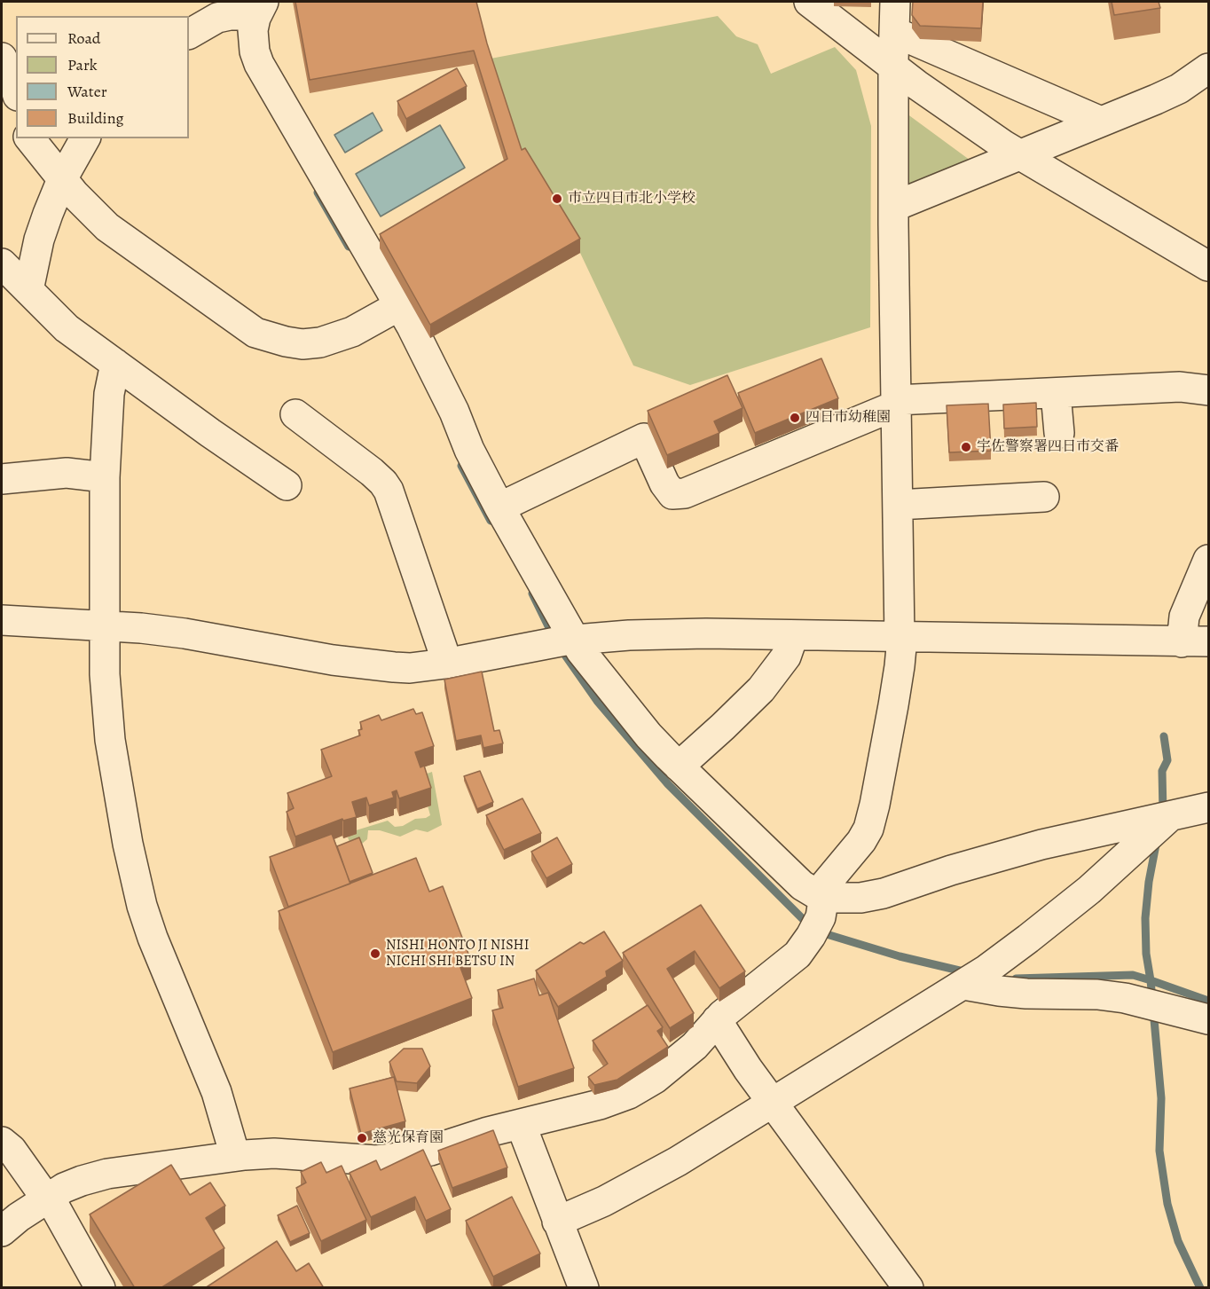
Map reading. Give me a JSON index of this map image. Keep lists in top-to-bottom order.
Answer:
{
  "places": [
    "市立四日市北小学校",
    "四日市幼稚園",
    "宇佐警察署四日市交番",
    "NISHI HONTO JI NISHI NICHI SHI BETSU IN",
    "慈光保育園"
  ],
  "legend": [
    "Road",
    "Park",
    "Water",
    "Building"
  ]
}
